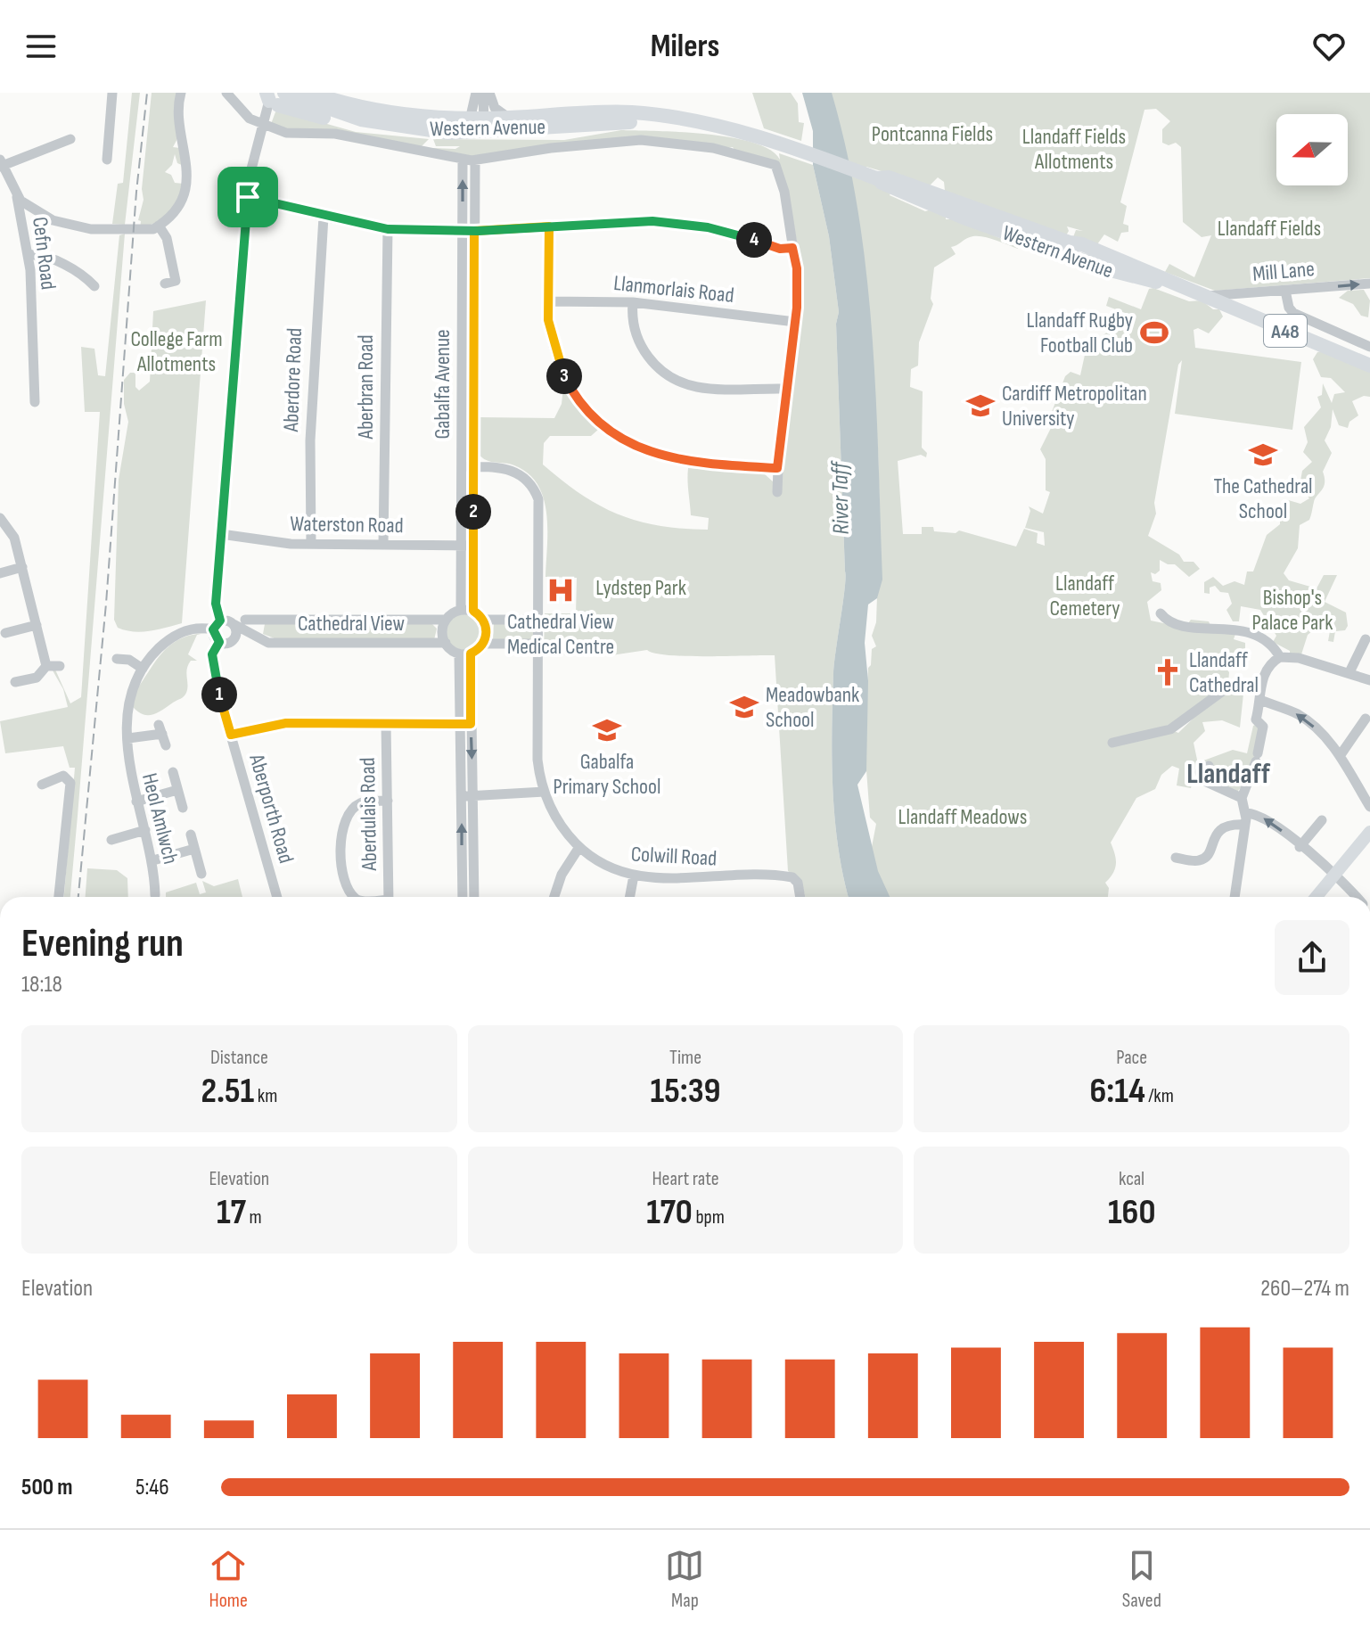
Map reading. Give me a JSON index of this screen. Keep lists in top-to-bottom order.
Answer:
{
  "streets": {
    "highway": ["Western Avenue", "A48"],
    "street": [
      "Cefn Road",
      "Mill Lane",
      "Llanmorlais Road",
      "Aberdore Road",
      "Gabalfa Avenue",
      "Aberbran Road",
      "Waterston Road",
      "Cathedral View",
      "Aberporth Road",
      "Aberdulais Road",
      "Heol Amlwch",
      "Colwill Road"
    ]
  },
  "crossings": [
    ["Western Avenue", "Mill Lane"],
    ["Aberdore Road", "Waterston Road"],
    ["Gabalfa Avenue", "Waterston Road"],
    ["Gabalfa Avenue", "Cathedral View"],
    ["Gabalfa Avenue", "Colwill Road"],
    ["Aberbran Road", "Waterston Road"],
    ["Cathedral View", "Aberporth Road"],
    ["Cathedral View", "Heol Amlwch"]
  ],
  "one_way": ["Mill Lane"],
  "districts": ["Llandaff"],
  "water": ["River Taff"],
  "parks": [
    "Pontcanna Fields",
    "Llandaff Fields Allotments",
    "Llandaff Fields",
    "College Farm Allotments",
    "Llandaff Cemetery",
    "Lydstep Park",
    "Bishop's Palace Park",
    "Llandaff Meadows"
  ],
  "places": {
    "sports": ["Llandaff Rugby Football Club"],
    "school or university": [
      "Cardiff Metropolitan University",
      "The Cathedral School",
      "Meadowbank School",
      "Gabalfa Primary School"
    ],
    "hospital": ["Cathedral View Medical Centre"],
    "church": ["Llandaff Cathedral"]
  },
  "north": "left",
  "page": {
    "header": "Milers",
    "pins": [
      "4",
      "3",
      "2",
      "1"
    ],
    "heading": ["Evening run", "18:18"],
    "stats": [
      ["Distance", "2.51 km"],
      ["Time", "15:39"],
      ["Pace", "6:14 /km"],
      ["Elevation", "17 m"],
      ["Heart rate", "170 bpm"],
      ["kcal", "160"]
    ],
    "chart": ["Elevation", "260–274 m"],
    "list": [
      {
        "name": "500 m",
        "note": "5:46"
      }
    ],
    "tabs": ["Home", "Map", "Saved"]
  }
}
